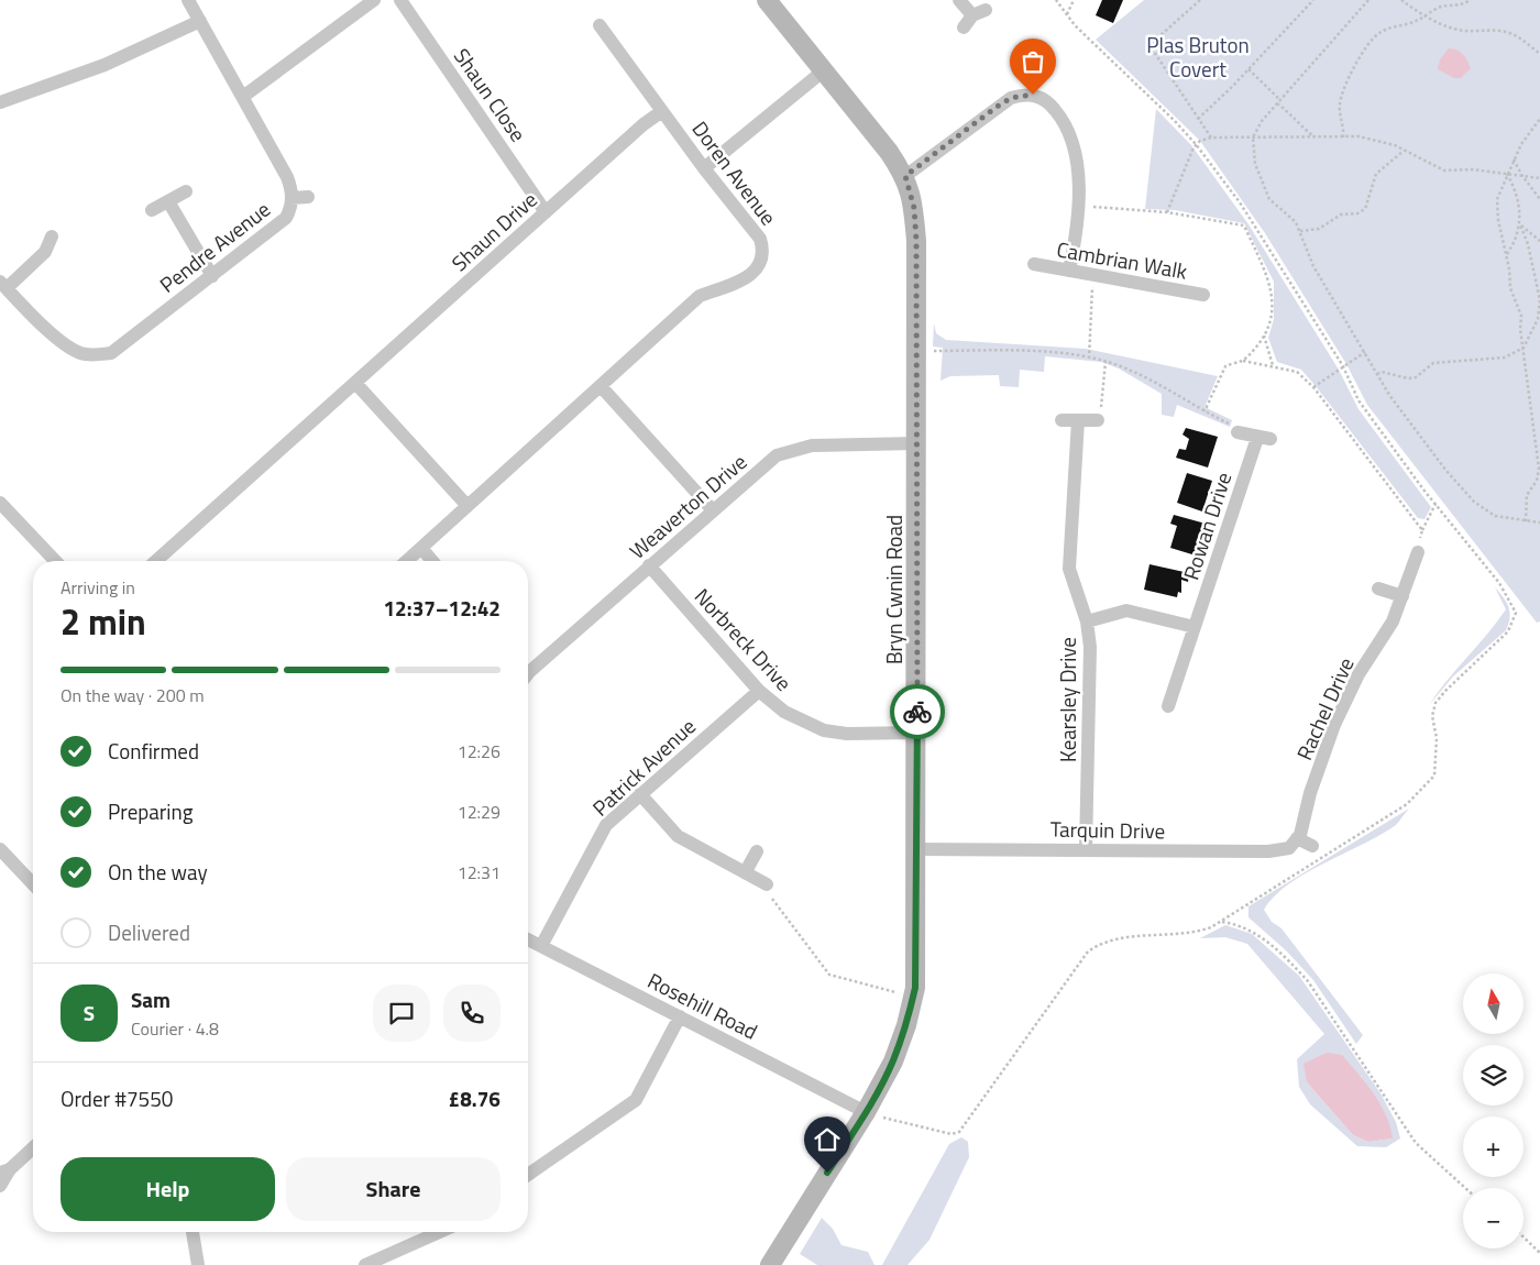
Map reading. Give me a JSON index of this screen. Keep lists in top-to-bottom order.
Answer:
{
  "streets": {
    "street": [
      "Shaun Close",
      "Doren Avenue",
      "Shaun Drive",
      "Pendre Avenue",
      "Cambrian Walk",
      "Weaverton Drive",
      "Rowan Drive",
      "Bryn Cwnin Road",
      "Norbreck Drive",
      "Kearsley Drive",
      "Rachel Drive",
      "Patrick Avenue",
      "Tarquin Drive",
      "Rosehill Road"
    ]
  },
  "crossings": [
    ["Shaun Close", "Shaun Drive"],
    ["Doren Avenue", "Shaun Drive"],
    ["Weaverton Drive", "Bryn Cwnin Road"],
    ["Weaverton Drive", "Norbreck Drive"],
    ["Bryn Cwnin Road", "Norbreck Drive"],
    ["Bryn Cwnin Road", "Tarquin Drive"],
    ["Bryn Cwnin Road", "Rosehill Road"],
    ["Norbreck Drive", "Patrick Avenue"],
    ["Kearsley Drive", "Tarquin Drive"],
    ["Rachel Drive", "Tarquin Drive"],
    ["Patrick Avenue", "Rosehill Road"]
  ],
  "parks": ["Plas Bruton Covert"],
  "north": "top",
  "page": {
    "heading": ["2 min", "Arriving in", "12:37–12:42"],
    "panel": [
      "Sam",
      "Courier · 4.8",
      "Order #7550",
      "£8.76"
    ],
    "bar": "On the way · 200 m",
    "list": [
      ["Confirmed", "12:26"],
      ["Preparing", "12:29"],
      ["On the way", "12:31"],
      "Delivered"
    ],
    "map_buttons": ["+", "−"],
    "round": "S",
    "buttons": ["Help", "Share"]
  }
}
